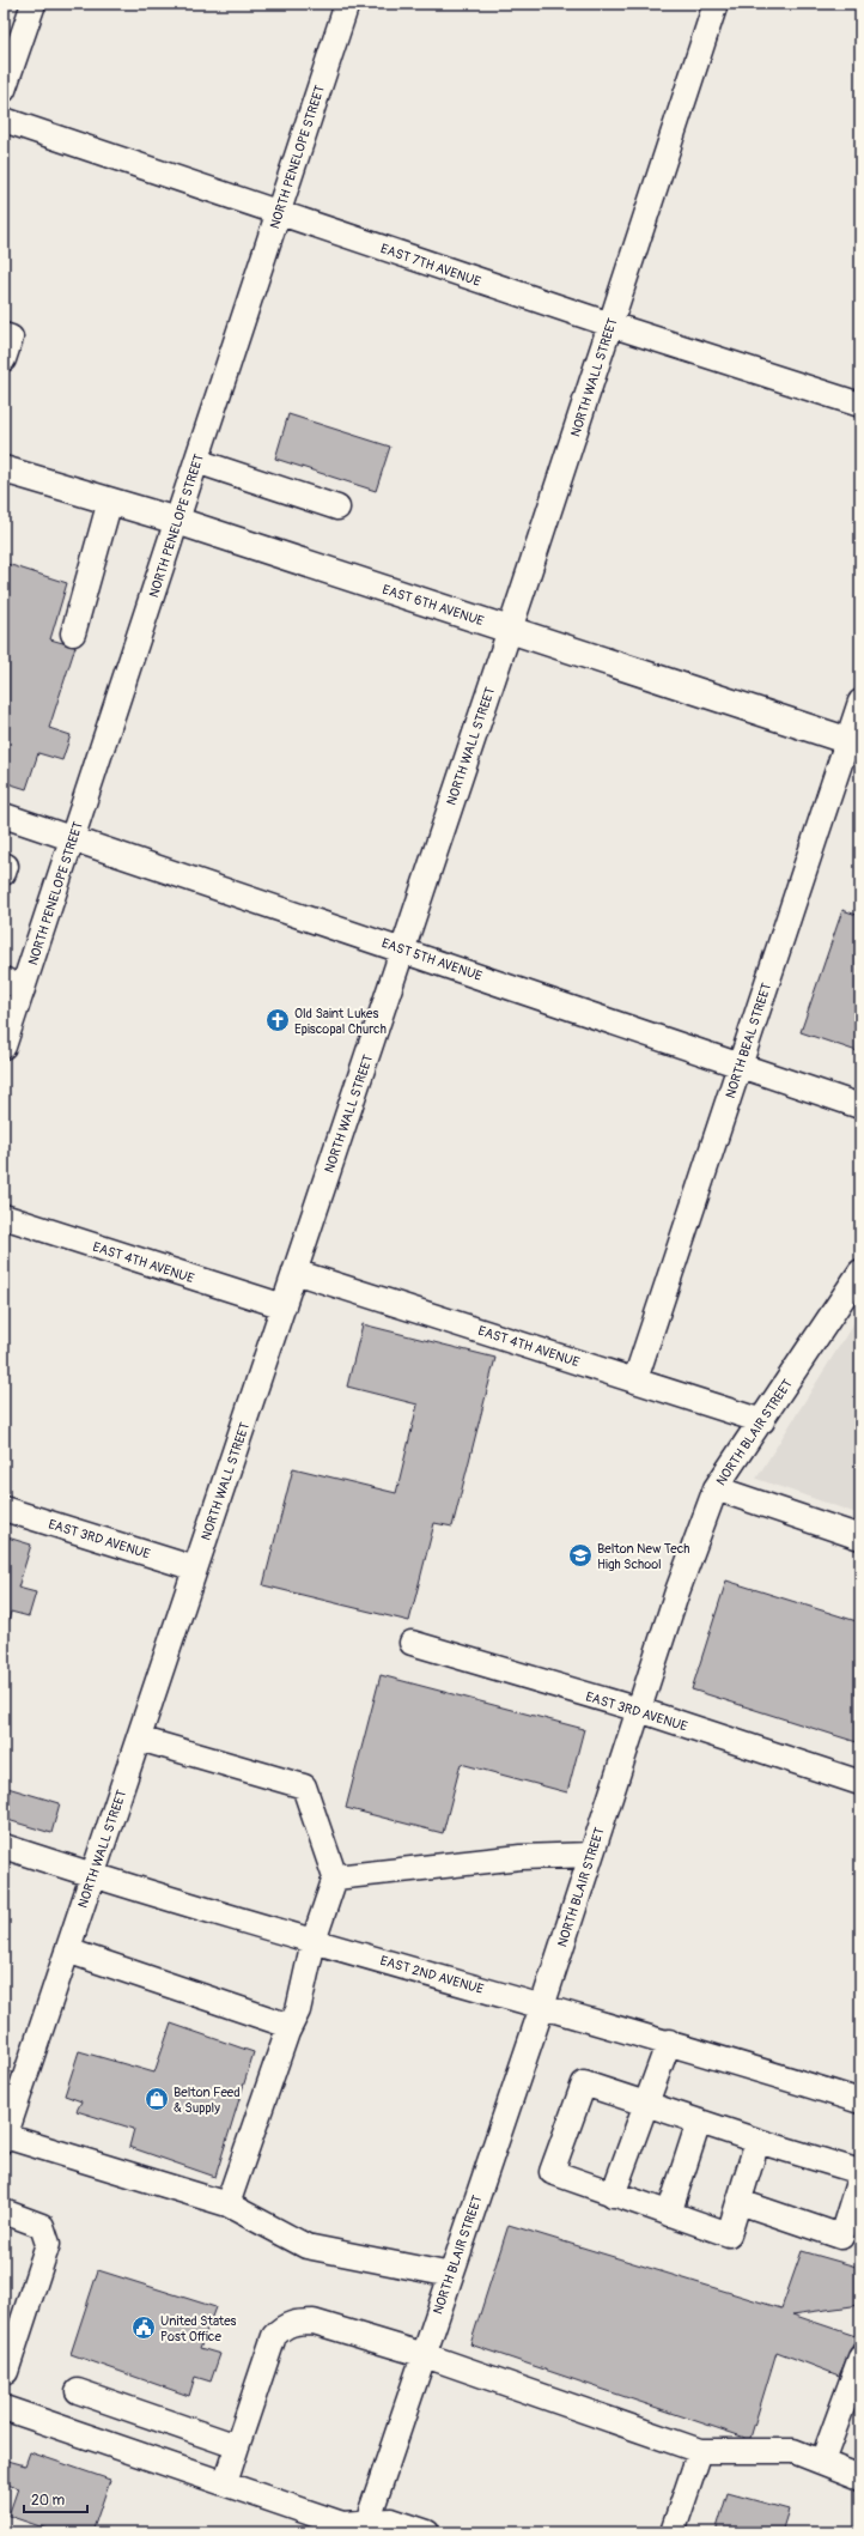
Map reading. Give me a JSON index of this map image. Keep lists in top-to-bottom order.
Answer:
{
  "streets": {
    "main road": ["EAST 6TH AVENUE"],
    "street": [
      "NORTH PENELOPE STREET",
      "EAST 7TH AVENUE",
      "NORTH WALL STREET",
      "EAST 5TH AVENUE",
      "NORTH BEAL STREET",
      "EAST 4TH AVENUE",
      "NORTH BLAIR STREET",
      "EAST 3RD AVENUE",
      "EAST 2ND AVENUE"
    ]
  },
  "crossings": [
    ["NORTH PENELOPE STREET", "EAST 7TH AVENUE"],
    ["NORTH PENELOPE STREET", "EAST 6TH AVENUE"],
    ["NORTH PENELOPE STREET", "EAST 5TH AVENUE"],
    ["EAST 7TH AVENUE", "NORTH WALL STREET"],
    ["NORTH WALL STREET", "EAST 6TH AVENUE"],
    ["NORTH WALL STREET", "EAST 5TH AVENUE"],
    ["NORTH WALL STREET", "EAST 4TH AVENUE"],
    ["NORTH WALL STREET", "EAST 3RD AVENUE"],
    ["NORTH WALL STREET", "EAST 2ND AVENUE"],
    ["EAST 6TH AVENUE", "NORTH BEAL STREET"],
    ["EAST 5TH AVENUE", "NORTH BEAL STREET"],
    ["NORTH BEAL STREET", "EAST 4TH AVENUE"],
    ["EAST 4TH AVENUE", "NORTH BLAIR STREET"],
    ["NORTH BLAIR STREET", "EAST 3RD AVENUE"],
    ["NORTH BLAIR STREET", "EAST 2ND AVENUE"]
  ],
  "places": {
    "church": ["Old Saint Lukes Episcopal Church"],
    "school or university": ["Belton New Tech High School"],
    "shop": ["Belton Feed & Supply"],
    "public building": ["United States Post Office"]
  },
  "scale_bar": "20 m"
}
